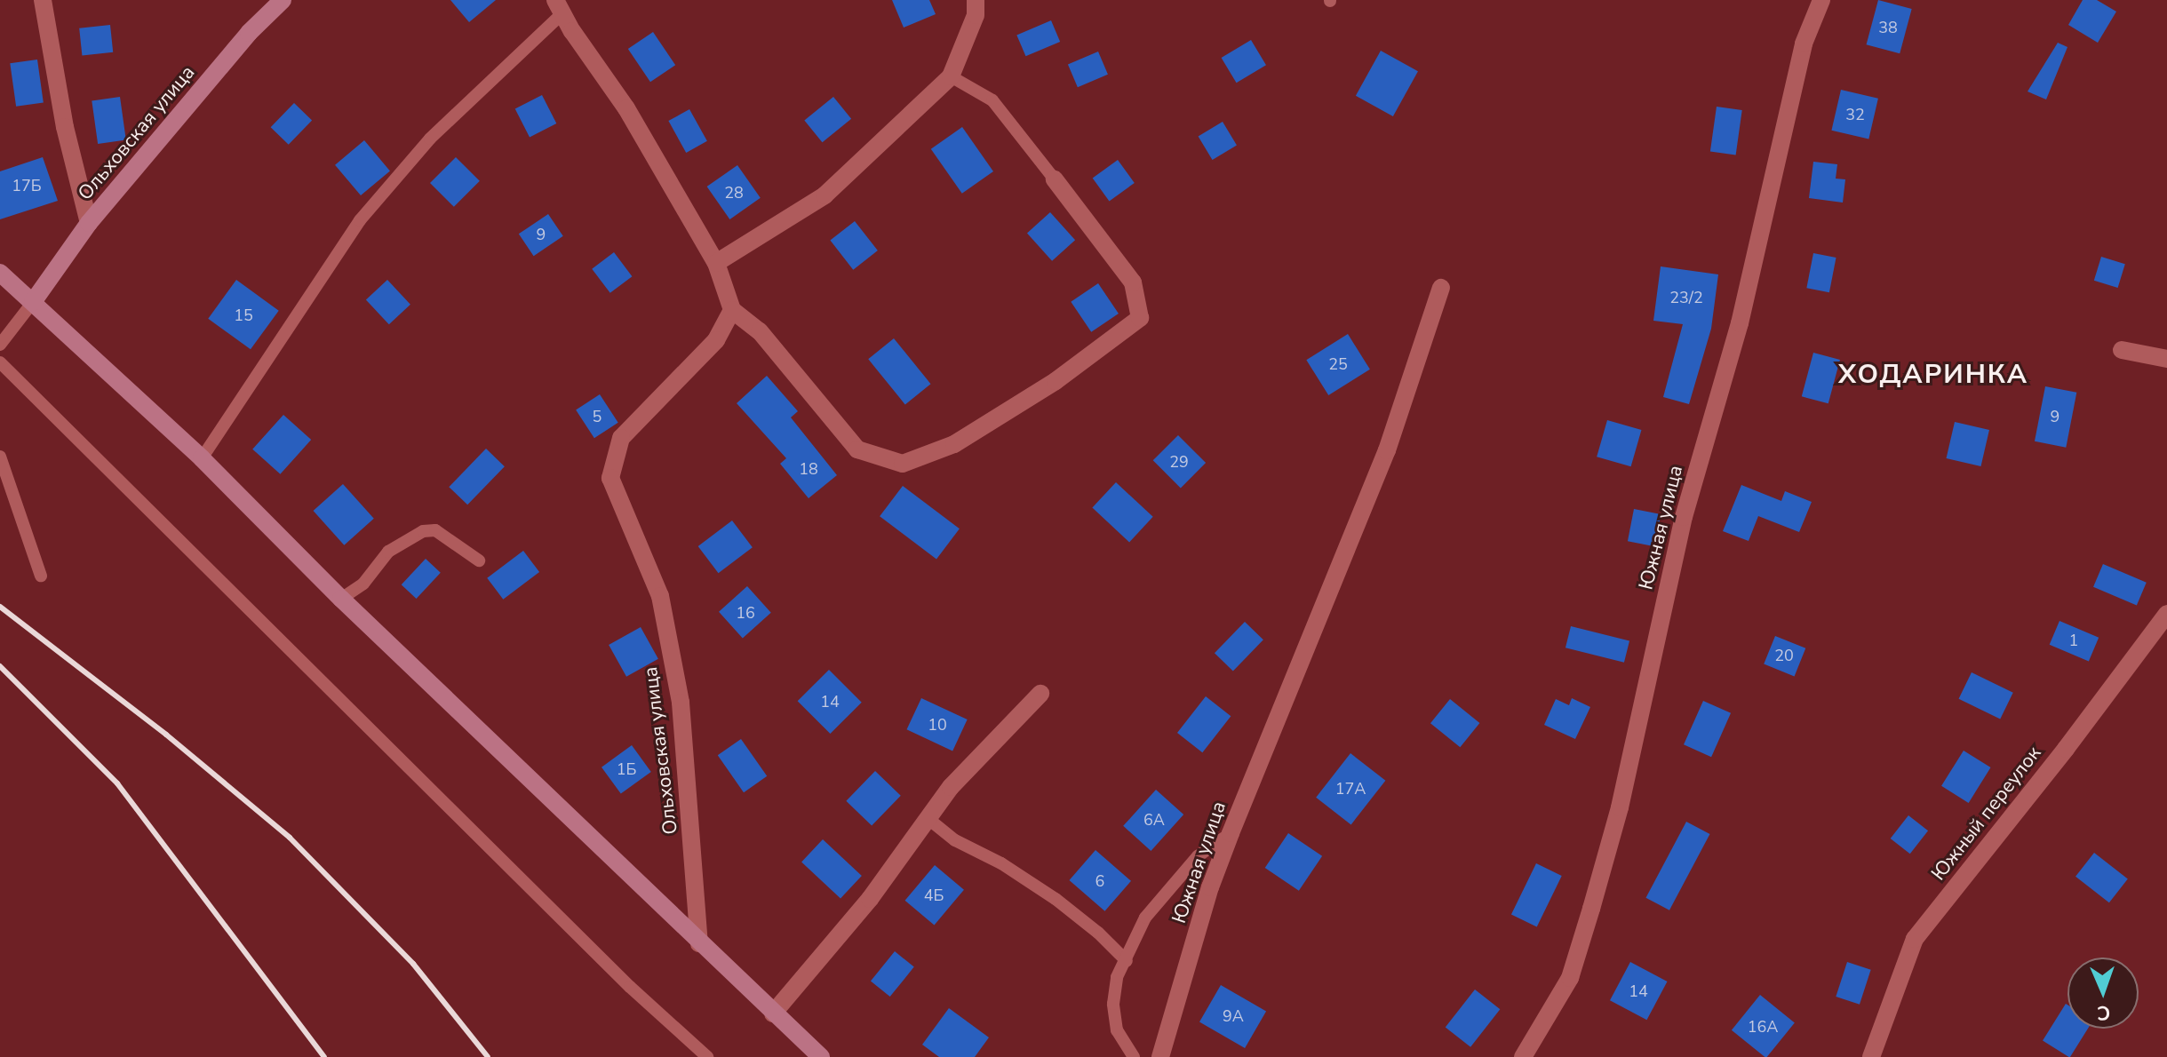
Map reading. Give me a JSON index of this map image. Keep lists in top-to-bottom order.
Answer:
{
  "streets": {
    "street": ["Ольховская улица", "Южная улица", "Южный переулок"]
  },
  "districts": ["ХОДАРИНКА"],
  "house_numbers": [
    "38",
    "32",
    "17Б",
    "28",
    "9",
    "23/2",
    "15",
    "25",
    "5",
    "9",
    "29",
    "18",
    "16",
    "1",
    "20",
    "14",
    "10",
    "1Б",
    "17А",
    "6А",
    "6",
    "4Б",
    "14",
    "9А",
    "16А"
  ],
  "north": "bottom"
}
